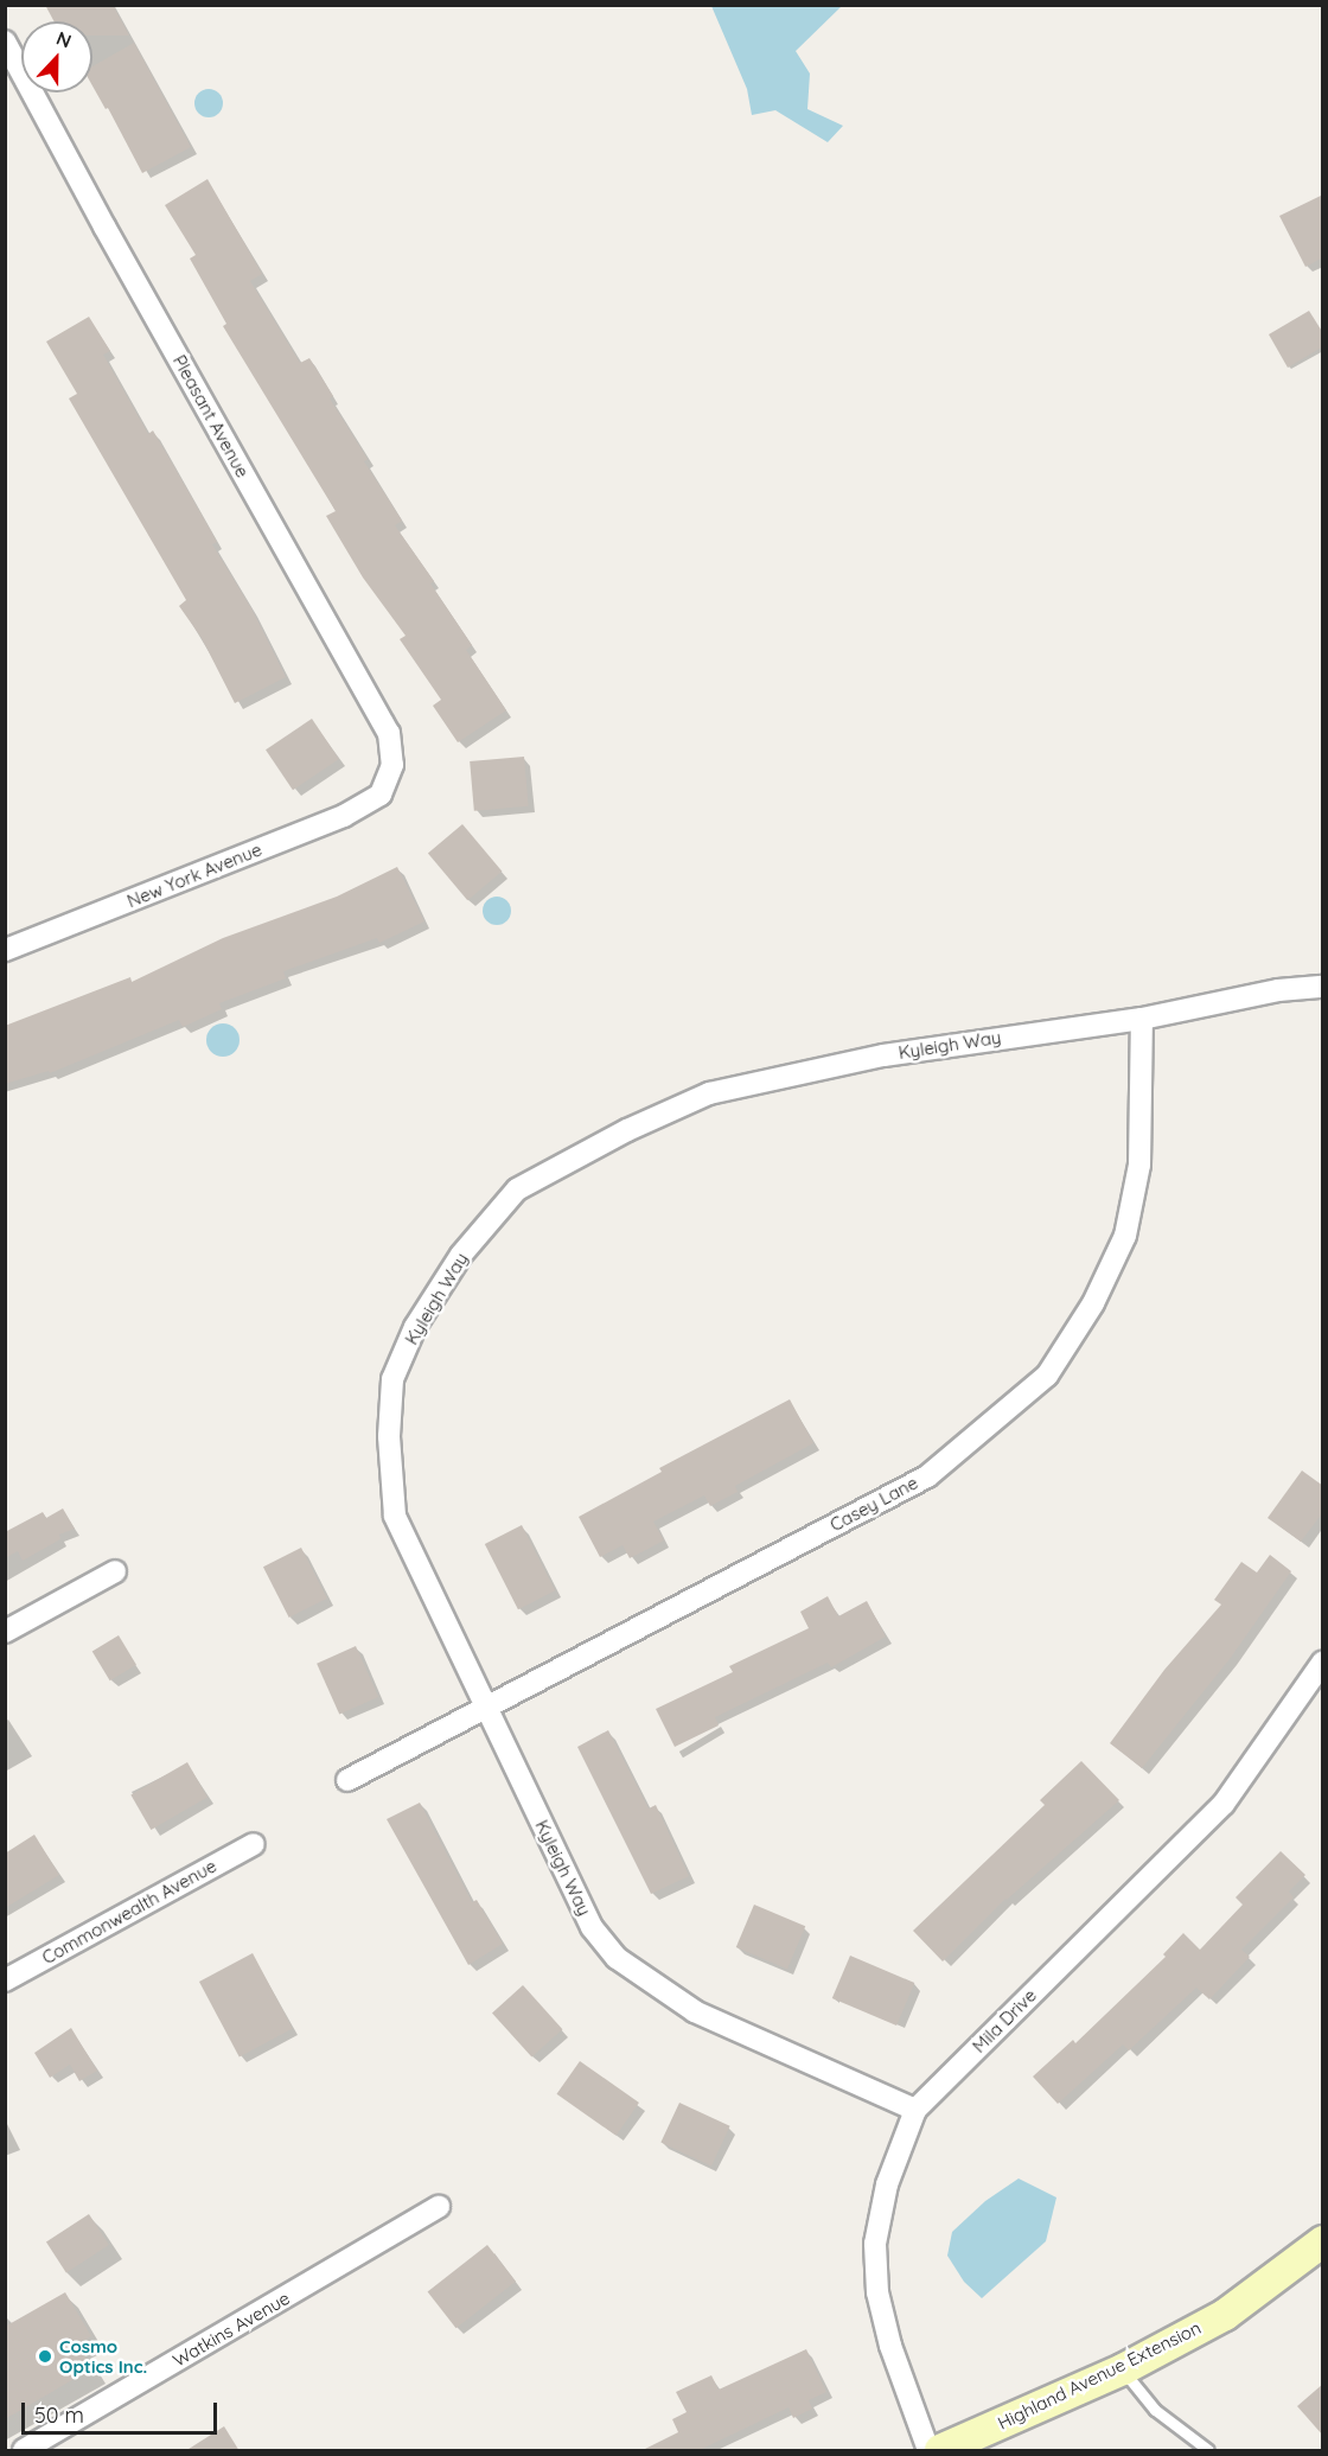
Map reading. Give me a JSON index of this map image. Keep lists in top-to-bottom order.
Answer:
{
  "streets": {
    "street": [
      "Pleasant Avenue",
      "New York Avenue",
      "Kyleigh Way",
      "Casey Lane",
      "Commonwealth Avenue",
      "Mila Drive",
      "Watkins Avenue",
      "Highland Avenue Extension"
    ]
  },
  "crossings": [
    ["Pleasant Avenue", "New York Avenue"],
    ["Kyleigh Way", "Casey Lane"],
    ["Kyleigh Way", "Mila Drive"]
  ],
  "places": ["Cosmo Optics Inc."],
  "scale_bar": "50 m",
  "north": "top"
}
